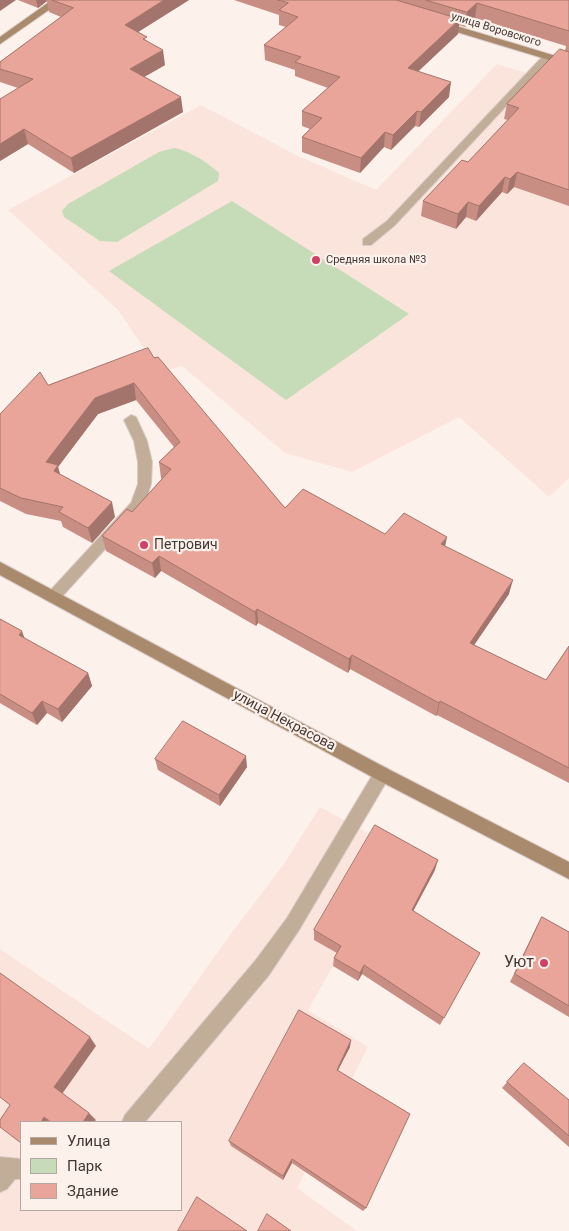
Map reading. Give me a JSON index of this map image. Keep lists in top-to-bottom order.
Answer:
{
  "streets": {
    "street": ["улица Воровского", "улица Некрасова"]
  },
  "places": ["Средняя школа №3", "Петрович", "Уют"],
  "legend": ["Улица", "Парк", "Здание"]
}
